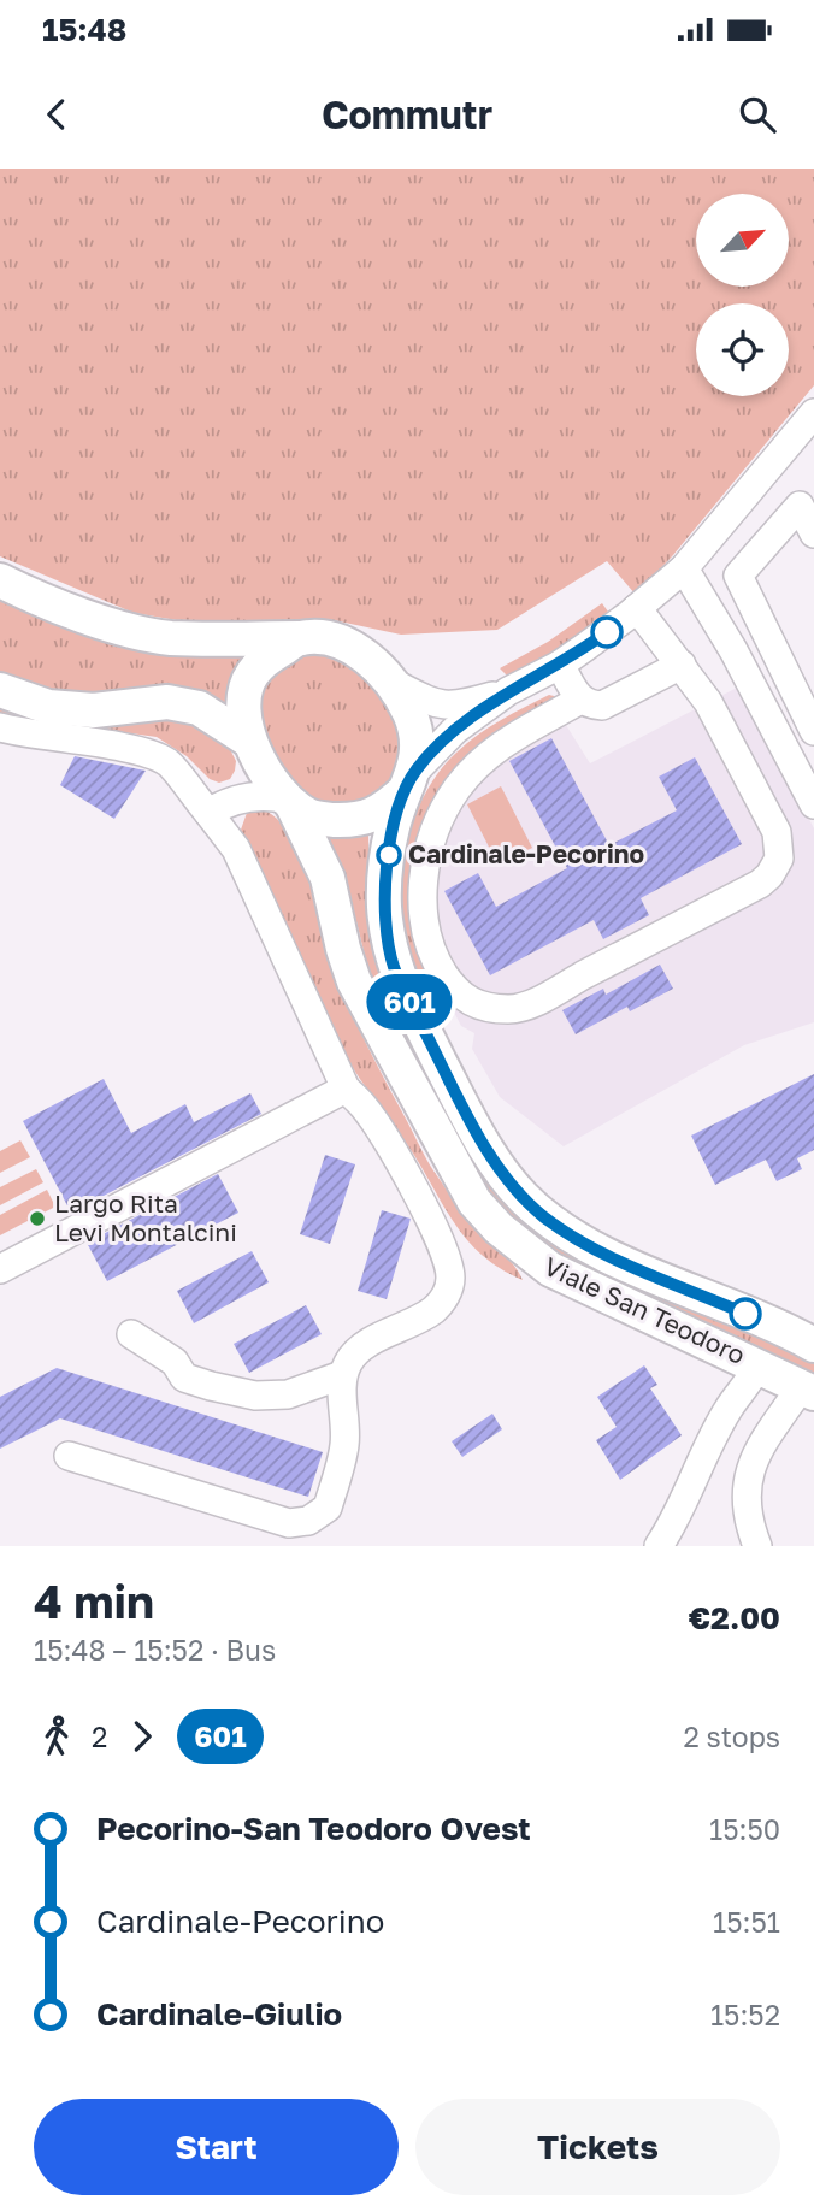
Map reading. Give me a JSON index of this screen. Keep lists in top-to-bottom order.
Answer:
{
  "streets": {
    "main road": ["Viale San Teodoro"]
  },
  "places": ["Cardinale-Pecorino", "Largo Rita Levi Montalcini"],
  "lines": ["bus line 601"],
  "north": "top right",
  "page": {
    "status": "15:48",
    "header": "Commutr",
    "on_map": "601",
    "heading": ["4 min", "15:48 – 15:52 · Bus", "€2.00"],
    "legs": ["2", "601", "2 stops"],
    "list": [
      {
        "name": "Pecorino-San Teodoro Ovest",
        "value": "15:50"
      },
      {
        "name": "Cardinale-Pecorino",
        "value": "15:51"
      },
      {
        "name": "Cardinale-Giulio",
        "value": "15:52"
      }
    ],
    "buttons": ["Start", "Tickets"]
  }
}
